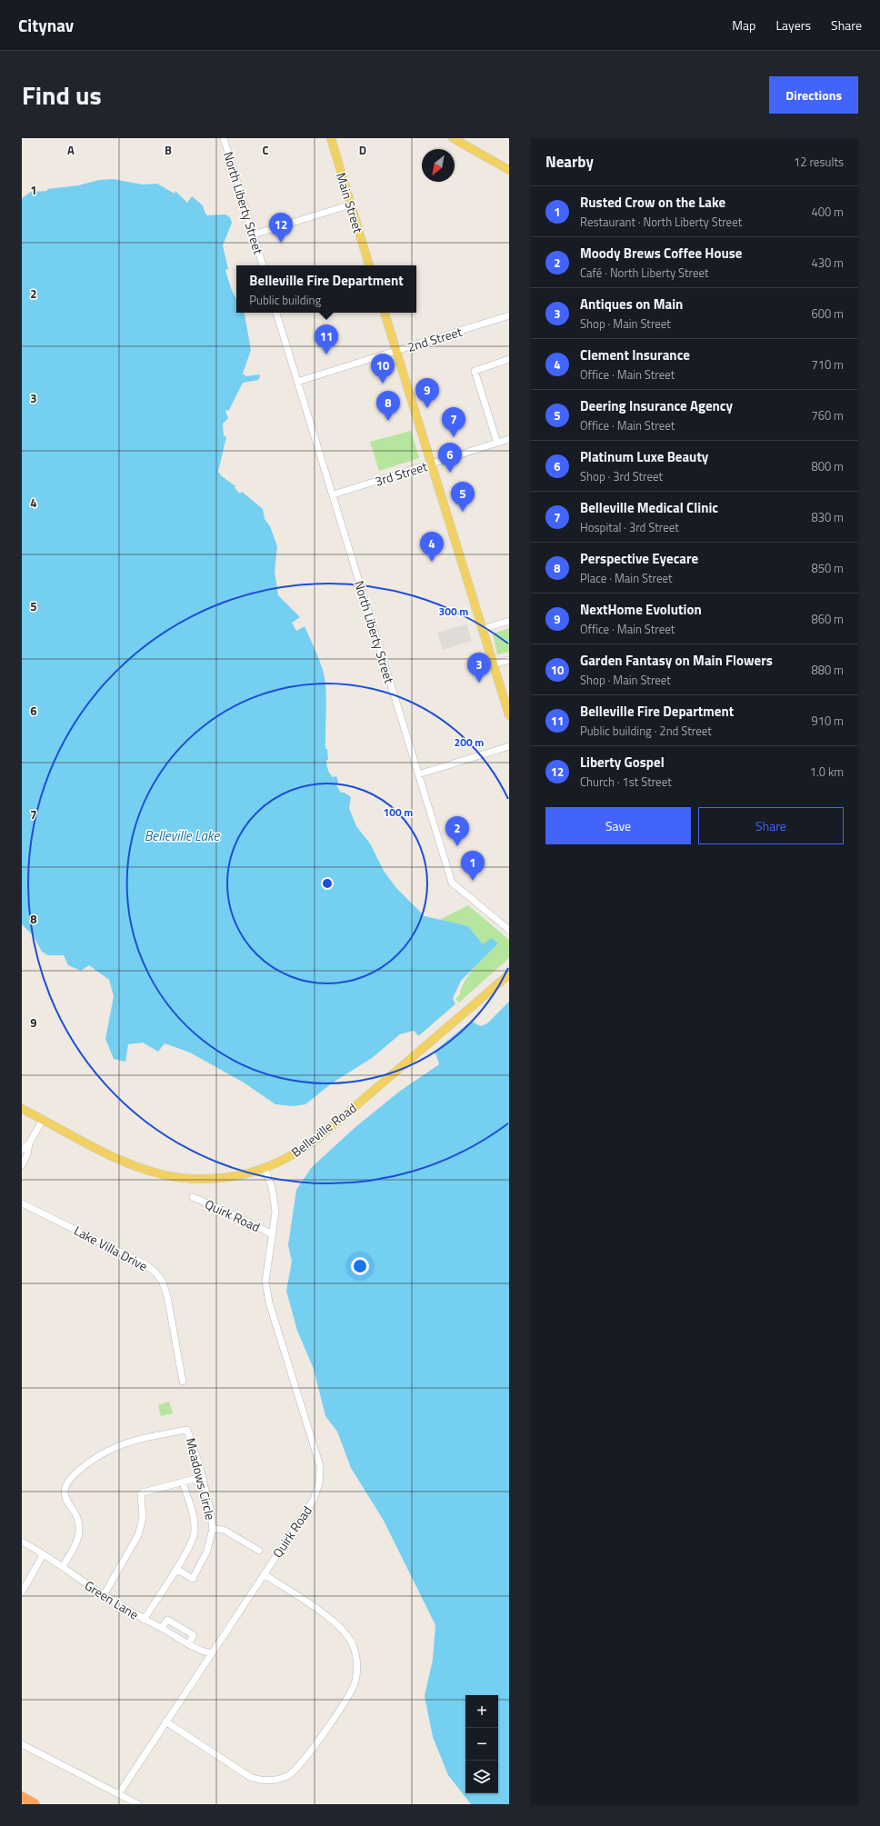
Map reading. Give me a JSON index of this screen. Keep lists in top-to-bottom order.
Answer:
{
  "streets": {
    "main road": ["Main Street", "Belleville Road"],
    "street": [
      "North Liberty Street",
      "2nd Street",
      "3rd Street",
      "Quirk Road",
      "Lake Villa Drive",
      "Meadows Circle",
      "Green Lane"
    ]
  },
  "crossings": [
    ["North Liberty Street", "2nd Street"],
    ["North Liberty Street", "3rd Street"],
    ["Belleville Road", "Quirk Road"],
    ["Meadows Circle", "Green Lane"]
  ],
  "water": ["Belleville Lake"],
  "north": "bottom left",
  "page": {
    "header": "Citynav",
    "nav": ["Map", "Layers", "Share"],
    "title": "Find us",
    "buttons": [
      "Directions",
      ["Save", "Share"]
    ],
    "heading": ["Nearby", "12 results"],
    "list": [
      {
        "mark": "1",
        "name": "Rusted Crow on the Lake",
        "note": "Restaurant · North Liberty Street",
        "value": "400 m"
      },
      {
        "mark": "2",
        "name": "Moody Brews Coffee House",
        "note": "Café · North Liberty Street",
        "value": "430 m"
      },
      {
        "mark": "3",
        "name": "Antiques on Main",
        "note": "Shop · Main Street",
        "value": "600 m"
      },
      {
        "mark": "4",
        "name": "Clement Insurance",
        "note": "Office · Main Street",
        "value": "710 m"
      },
      {
        "mark": "5",
        "name": "Deering Insurance Agency",
        "note": "Office · Main Street",
        "value": "760 m"
      },
      {
        "mark": "6",
        "name": "Platinum Luxe Beauty",
        "note": "Shop · 3rd Street",
        "value": "800 m"
      },
      {
        "mark": "7",
        "name": "Belleville Medical Clinic",
        "note": "Hospital · 3rd Street",
        "value": "830 m"
      },
      {
        "mark": "8",
        "name": "Perspective Eyecare",
        "note": "Place · Main Street",
        "value": "850 m"
      },
      {
        "mark": "9",
        "name": "NextHome Evolution",
        "note": "Office · Main Street",
        "value": "860 m"
      },
      {
        "mark": "10",
        "name": "Garden Fantasy on Main Flowers",
        "note": "Shop · Main Street",
        "value": "880 m"
      },
      {
        "mark": "11",
        "name": "Belleville Fire Department",
        "note": "Public building · 2nd Street",
        "value": "910 m"
      },
      {
        "mark": "12",
        "name": "Liberty Gospel",
        "note": "Church · 1st Street",
        "value": "1.0 km"
      }
    ],
    "pins": [
      "12",
      "11",
      "10",
      "9",
      "8",
      "7",
      "6",
      "5",
      "4",
      "3",
      "2",
      "1"
    ],
    "popup": ["Belleville Fire Department", "Public building"],
    "map_buttons": ["+", "−"]
  },
  "grid": {
    "columns": [
      "A",
      "B",
      "C",
      "D"
    ],
    "rows": [
      "1",
      "2",
      "3",
      "4",
      "5",
      "6",
      "7",
      "8",
      "9"
    ]
  },
  "rings": ["300 m", "200 m", "100 m"]
}
